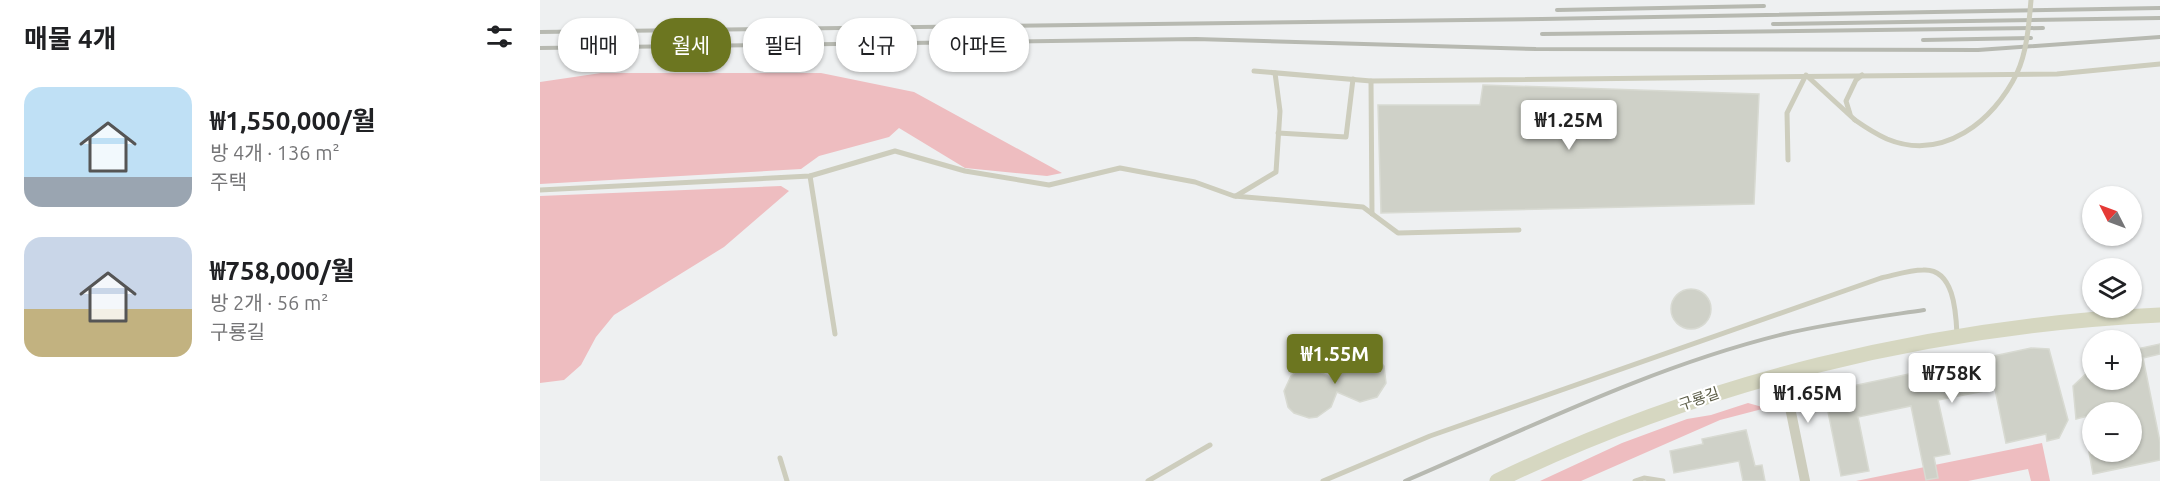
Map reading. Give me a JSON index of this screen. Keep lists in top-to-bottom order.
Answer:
{
  "streets": {
    "main road": ["구룡길"]
  },
  "north": "top left",
  "page": {
    "heading": "매물 4개",
    "chip": [
      "매매",
      "월세",
      "필터",
      "신규",
      "아파트"
    ],
    "list": [
      {
        "name": "₩1,550,000/월",
        "note": "방 4개 · 136 m² · 주택"
      },
      {
        "name": "₩758,000/월",
        "note": "방 2개 · 56 m² · 구룡길"
      }
    ],
    "price": [
      "₩1.25M",
      "₩1.55M",
      "₩758K",
      "₩1.65M"
    ],
    "map_buttons": ["+", "−"]
  }
}
